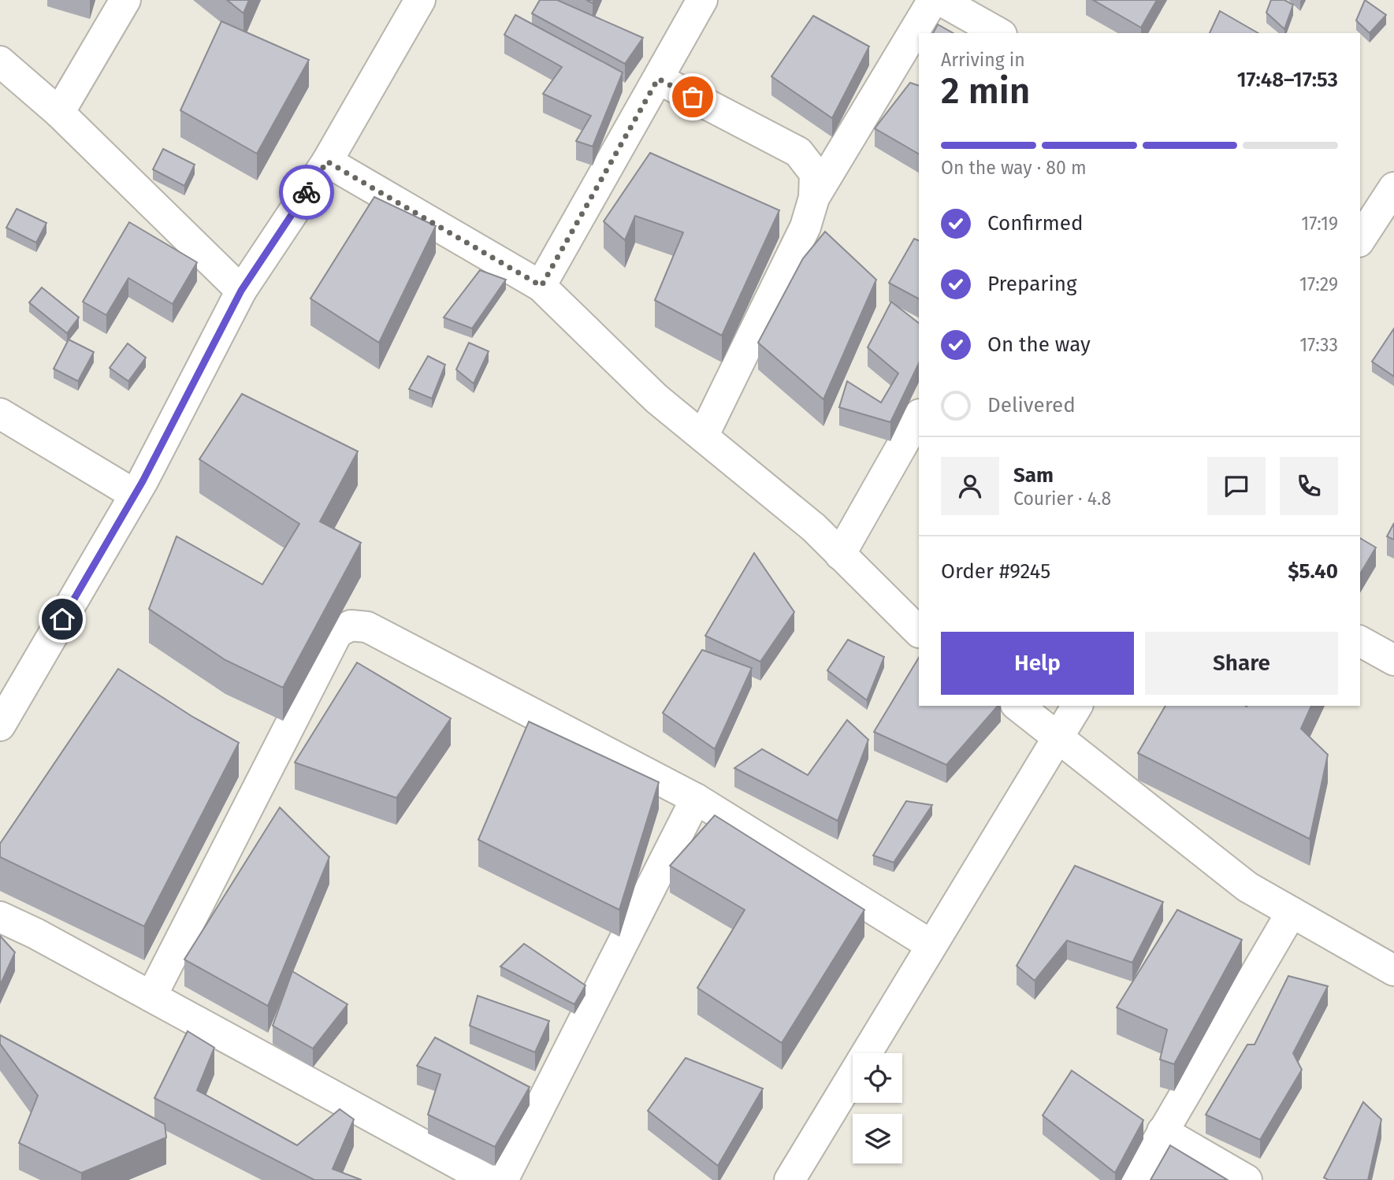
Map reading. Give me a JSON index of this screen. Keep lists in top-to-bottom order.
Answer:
{
  "page": {
    "heading": ["2 min", "Arriving in", "17:48–17:53"],
    "panel": [
      "Sam",
      "Courier · 4.8",
      "Order #9245",
      "$5.40"
    ],
    "bar": "On the way · 80 m",
    "list": [
      ["Confirmed", "17:19"],
      ["Preparing", "17:29"],
      ["On the way", "17:33"],
      "Delivered"
    ],
    "buttons": ["Help", "Share"]
  }
}
